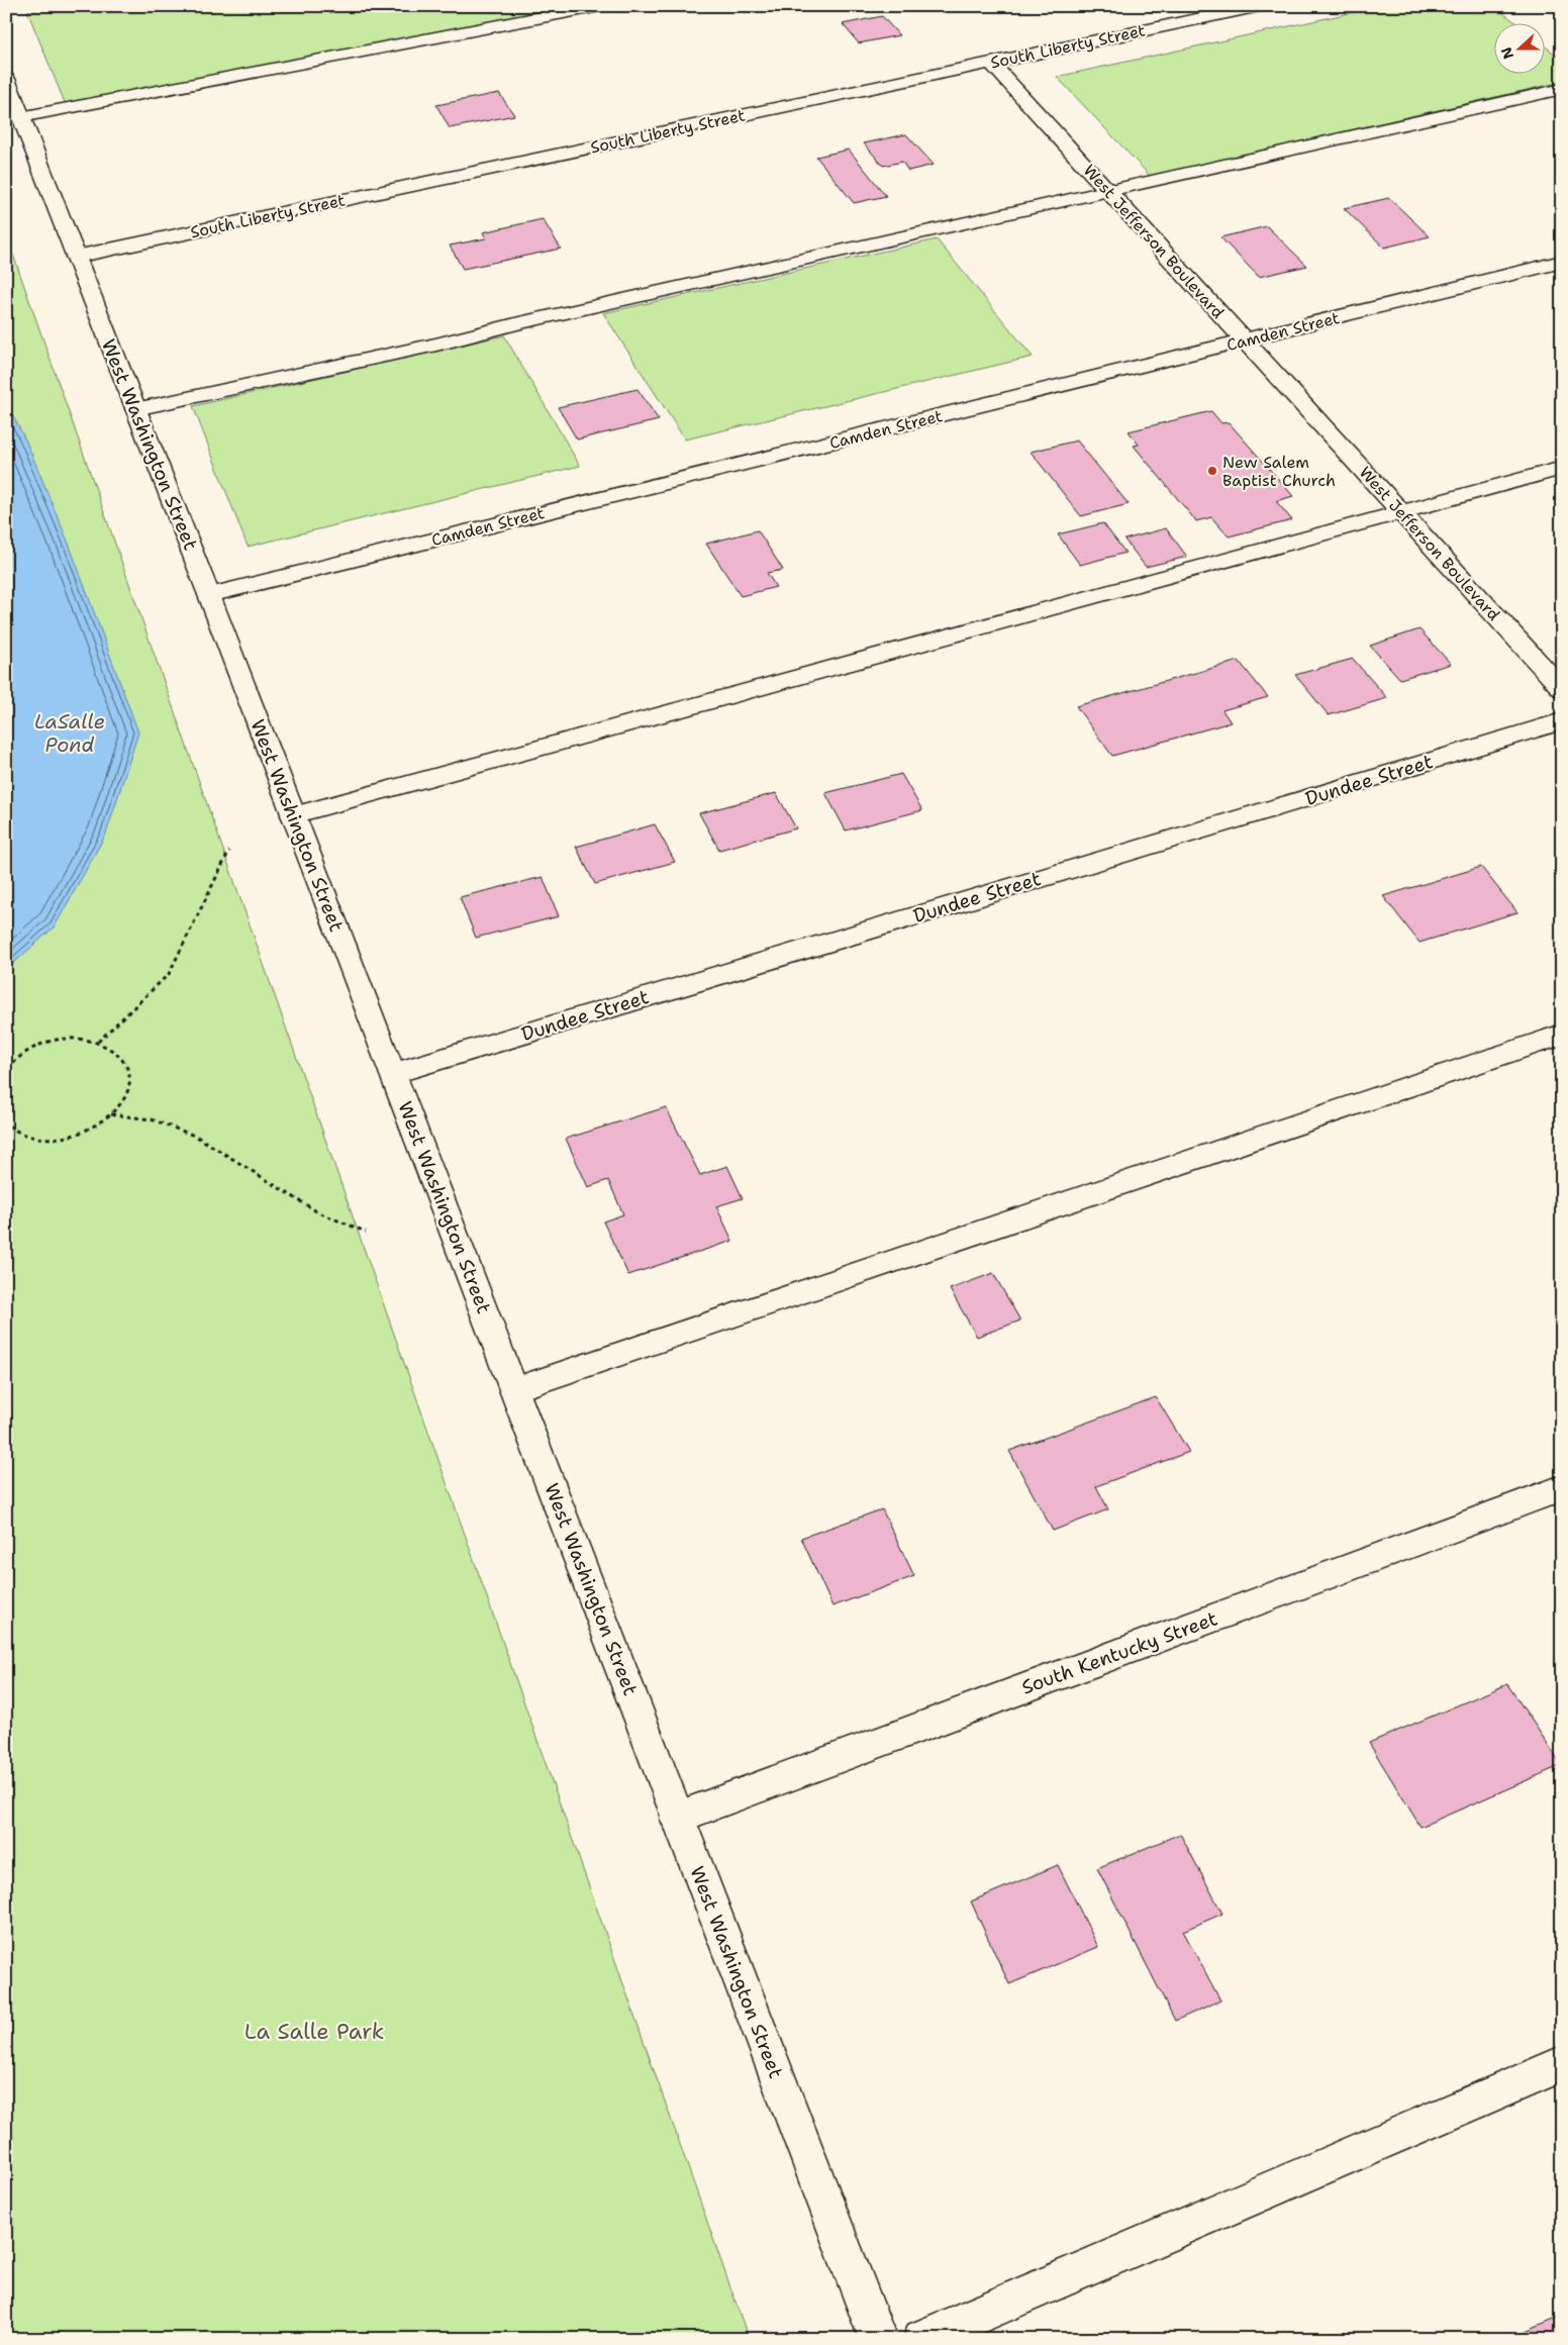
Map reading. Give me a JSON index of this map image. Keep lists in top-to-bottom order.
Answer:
{
  "streets": {
    "street": [
      "South Liberty Street",
      "West Jefferson Boulevard",
      "Camden Street",
      "West Washington Street",
      "Dundee Street",
      "South Kentucky Street"
    ]
  },
  "crossings": [
    ["South Liberty Street", "West Jefferson Boulevard"],
    ["South Liberty Street", "West Washington Street"],
    ["West Jefferson Boulevard", "Camden Street"],
    ["Camden Street", "West Washington Street"],
    ["West Washington Street", "Dundee Street"],
    ["West Washington Street", "South Kentucky Street"]
  ],
  "water": ["LaSalle Pond"],
  "parks": ["La Salle Park"],
  "places": ["New Salem Baptist Church"],
  "north": "left"
}
